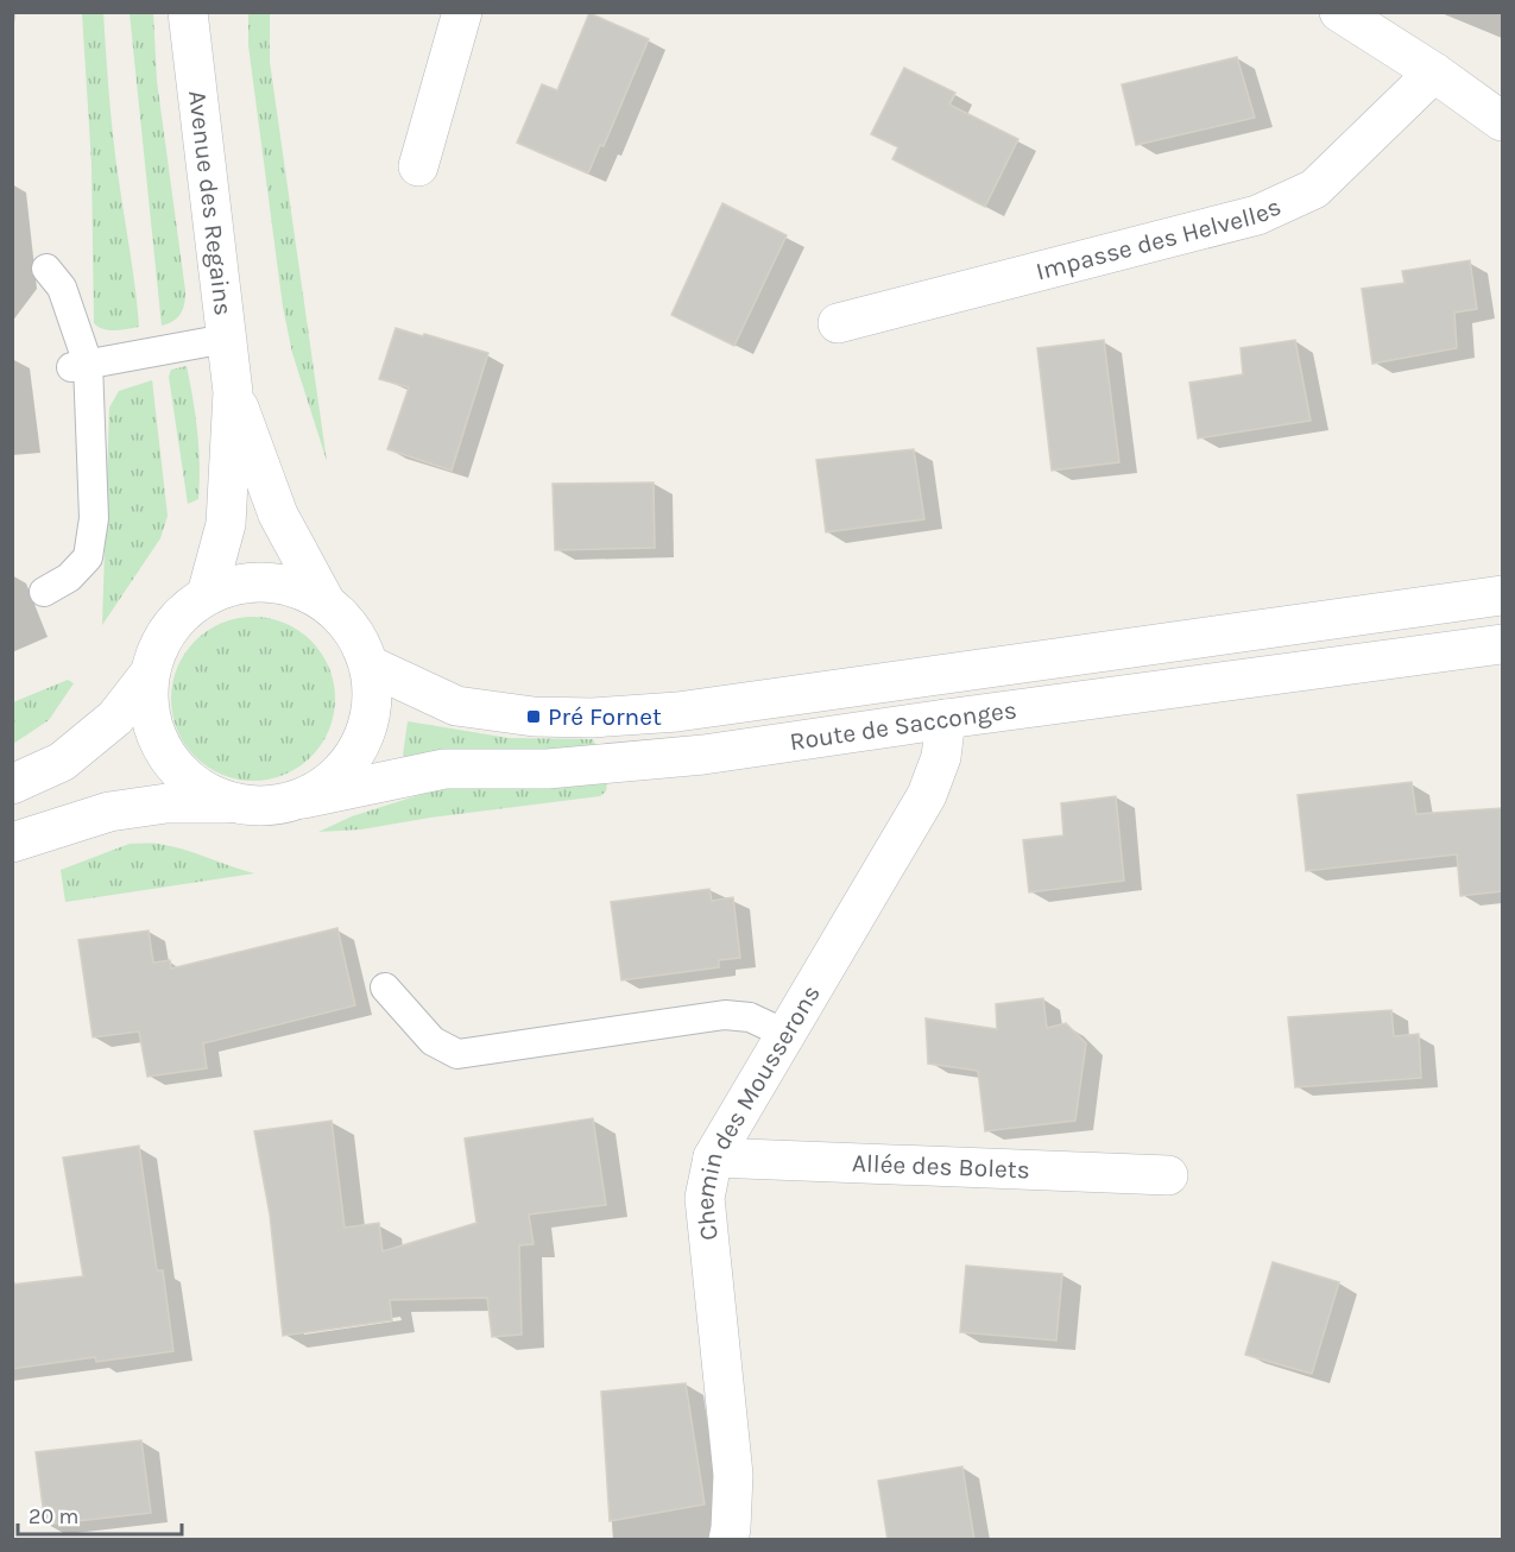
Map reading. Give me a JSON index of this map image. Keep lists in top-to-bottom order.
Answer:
{
  "streets": {
    "street": [
      "Avenue des Regains",
      "Impasse des Helvelles",
      "Route de Sacconges",
      "Chemin des Mousserons",
      "Allée des Bolets"
    ]
  },
  "crossings": [
    ["Avenue des Regains", "Route de Sacconges"],
    ["Route de Sacconges", "Chemin des Mousserons"],
    ["Chemin des Mousserons", "Allée des Bolets"]
  ],
  "places": {
    "transit": ["Pré Fornet"]
  },
  "scale_bar": "20 m"
}
